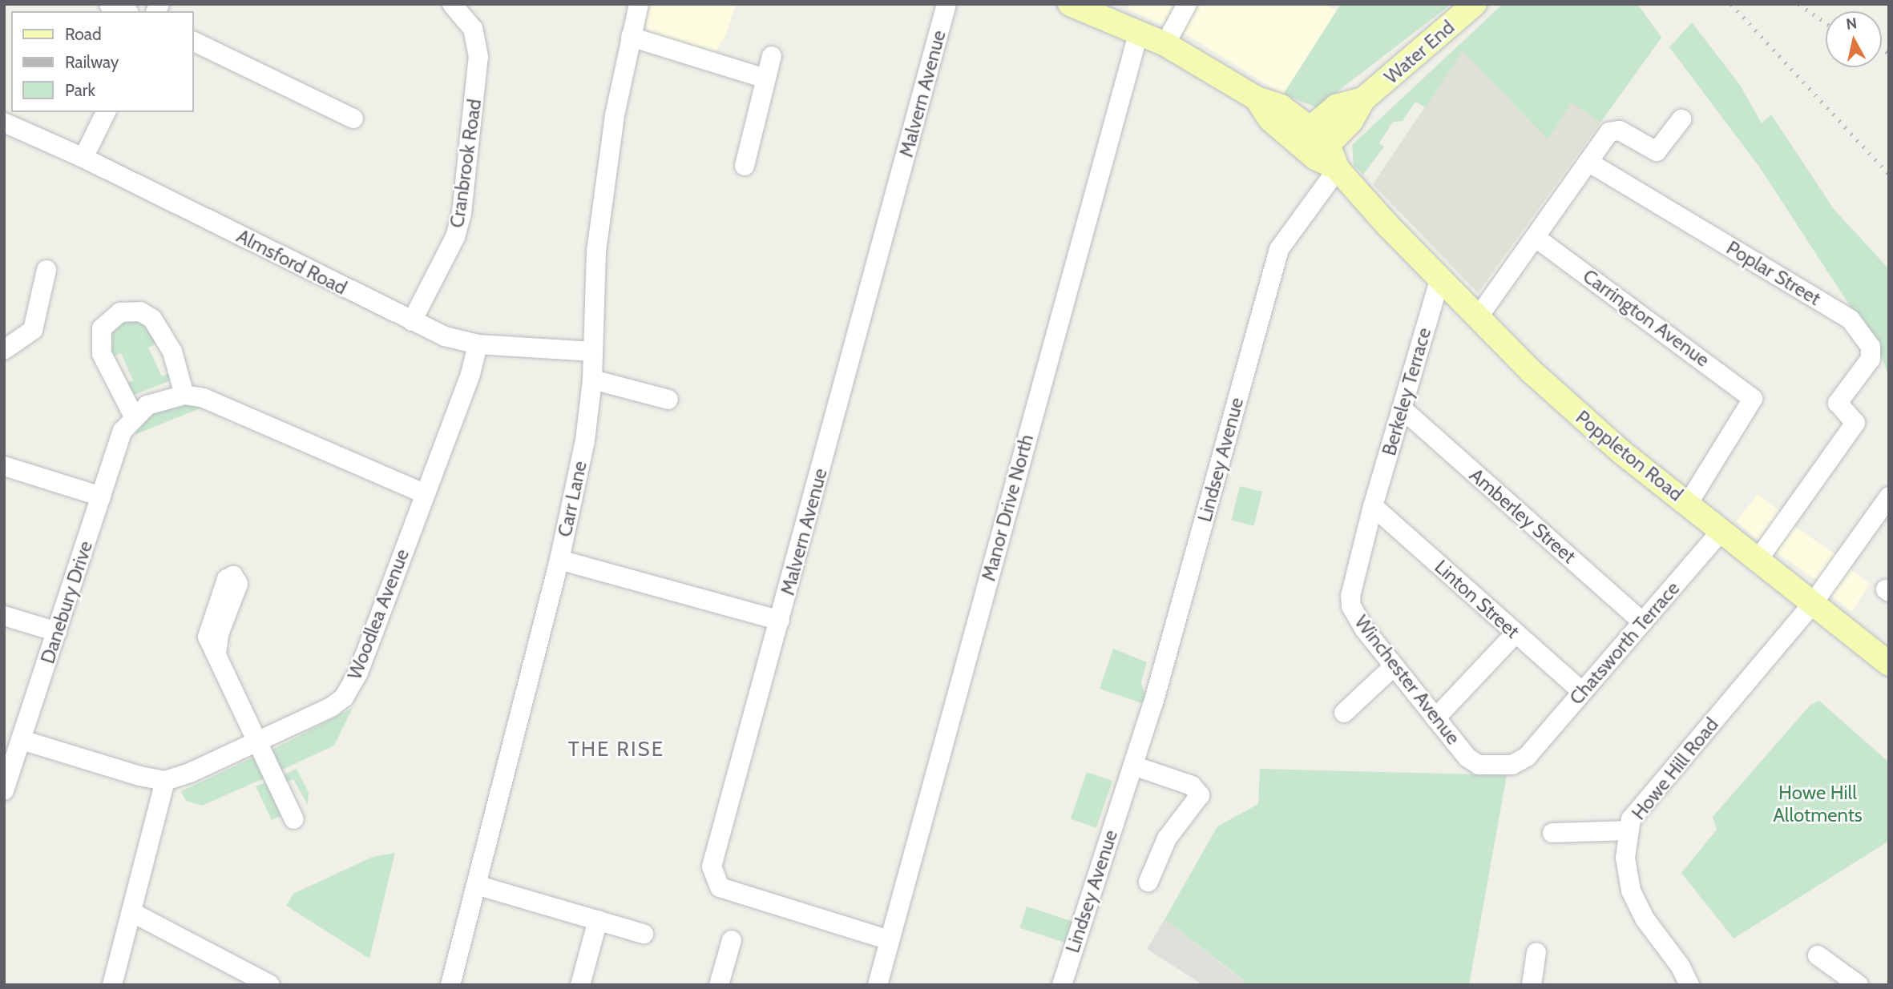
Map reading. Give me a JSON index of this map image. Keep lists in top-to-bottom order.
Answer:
{
  "streets": {
    "main road": ["Water End", "Poppleton Road"],
    "street": [
      "Malvern Avenue",
      "Cranbrook Road",
      "Almsford Road",
      "Poplar Street",
      "Carrington Avenue",
      "Berkeley Terrace",
      "Lindsey Avenue",
      "Carr Lane",
      "Manor Drive North",
      "Amberley Street",
      "Linton Street",
      "Danebury Drive",
      "Woodlea Avenue",
      "Chatsworth Terrace",
      "Winchester Avenue",
      "Howe Hill Road"
    ]
  },
  "crossings": [
    ["Malvern Avenue", "Manor Drive North"],
    ["Cranbrook Road", "Almsford Road"],
    ["Almsford Road", "Carr Lane"],
    ["Almsford Road", "Woodlea Avenue"],
    ["Poplar Street", "Poppleton Road"],
    ["Carrington Avenue", "Poppleton Road"],
    ["Berkeley Terrace", "Poppleton Road"],
    ["Berkeley Terrace", "Amberley Street"],
    ["Berkeley Terrace", "Linton Street"],
    ["Berkeley Terrace", "Winchester Avenue"],
    ["Poppleton Road", "Lindsey Avenue"],
    ["Poppleton Road", "Chatsworth Terrace"],
    ["Poppleton Road", "Howe Hill Road"],
    ["Amberley Street", "Chatsworth Terrace"],
    ["Linton Street", "Chatsworth Terrace"],
    ["Linton Street", "Winchester Avenue"],
    ["Danebury Drive", "Woodlea Avenue"],
    ["Chatsworth Terrace", "Winchester Avenue"]
  ],
  "districts": ["THE RISE"],
  "parks": ["Howe Hill Allotments"],
  "legend": ["Road", "Railway", "Park"],
  "north": "top"
}
